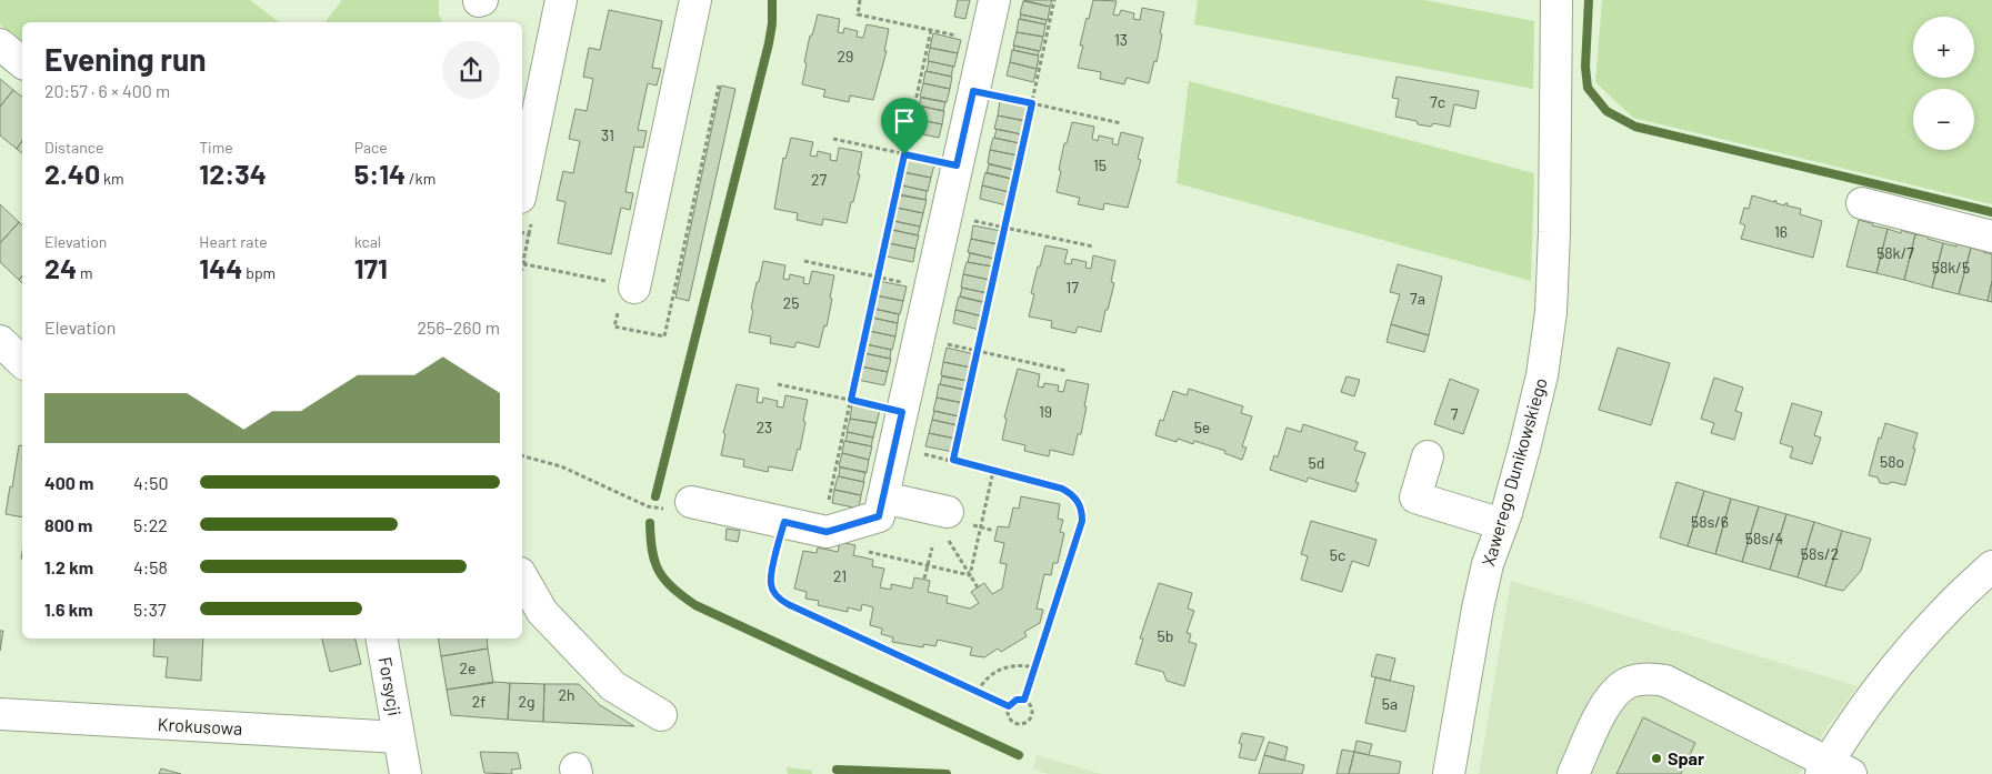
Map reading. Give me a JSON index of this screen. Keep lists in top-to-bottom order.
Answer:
{
  "streets": {
    "street": ["Xawerego Dunikowskiego", "Forsycji", "Krokusowa"]
  },
  "crossings": [
    ["Forsycji", "Krokusowa"]
  ],
  "places": ["Spar"],
  "house_numbers": [
    "13",
    "29",
    "7c",
    "31",
    "15",
    "27",
    "16",
    "58k/7",
    "58k/5",
    "17",
    "7a",
    "25",
    "19",
    "7",
    "23",
    "5e",
    "58o",
    "5d",
    "58s/6",
    "58s/4",
    "58s/2",
    "5c",
    "21",
    "5b",
    "2e",
    "2h",
    "2f",
    "2g",
    "5a"
  ],
  "page": {
    "map_buttons": ["+", "−"],
    "heading": ["Evening run", "20:57 · 6 × 400 m"],
    "stats": [
      ["Distance", "2.40 km"],
      ["Time", "12:34"],
      ["Pace", "5:14 /km"],
      ["Elevation", "24 m"],
      ["Heart rate", "144 bpm"],
      ["kcal", "171"]
    ],
    "chart": ["Elevation", "256–260 m"],
    "list": [
      {
        "name": "400 m",
        "note": "4:50"
      },
      {
        "name": "800 m",
        "note": "5:22"
      },
      {
        "name": "1.2 km",
        "note": "4:58"
      },
      {
        "name": "1.6 km",
        "note": "5:37"
      }
    ]
  }
}
